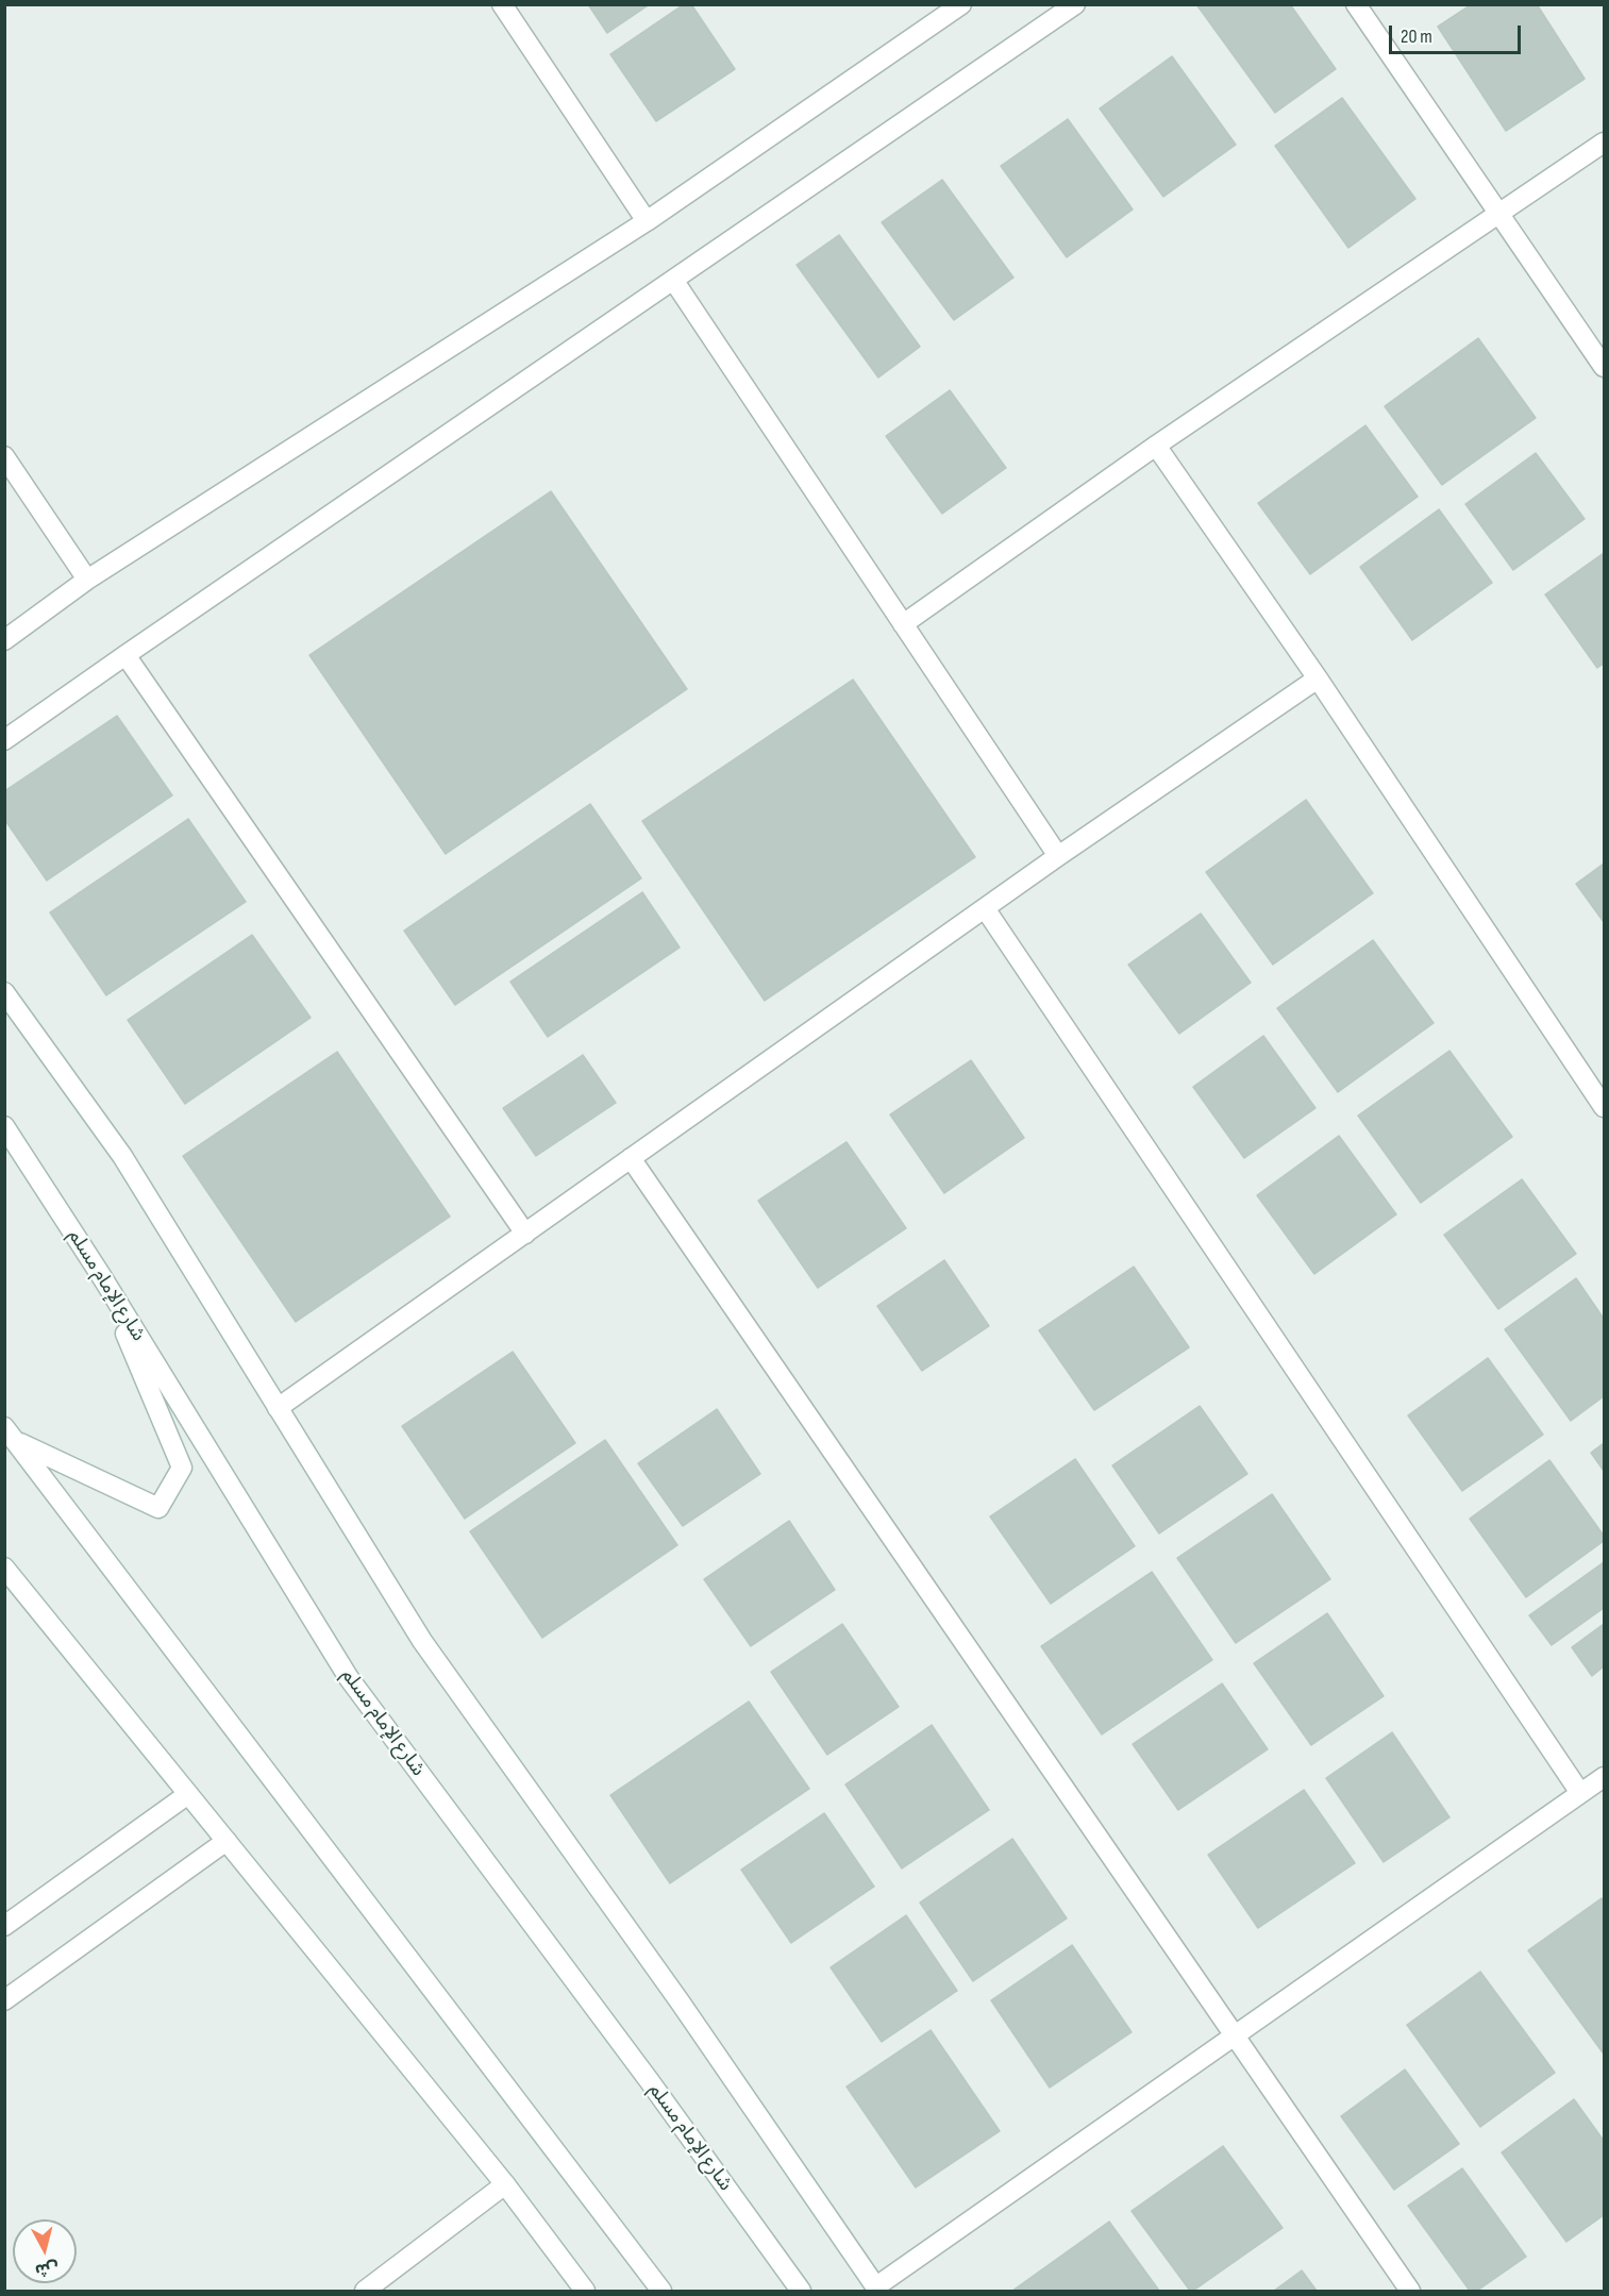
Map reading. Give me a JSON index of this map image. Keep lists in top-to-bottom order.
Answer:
{
  "streets": {
    "street": ["شارع الإمام مسلم"]
  },
  "scale_bar": "20 m",
  "north": "bottom"
}
